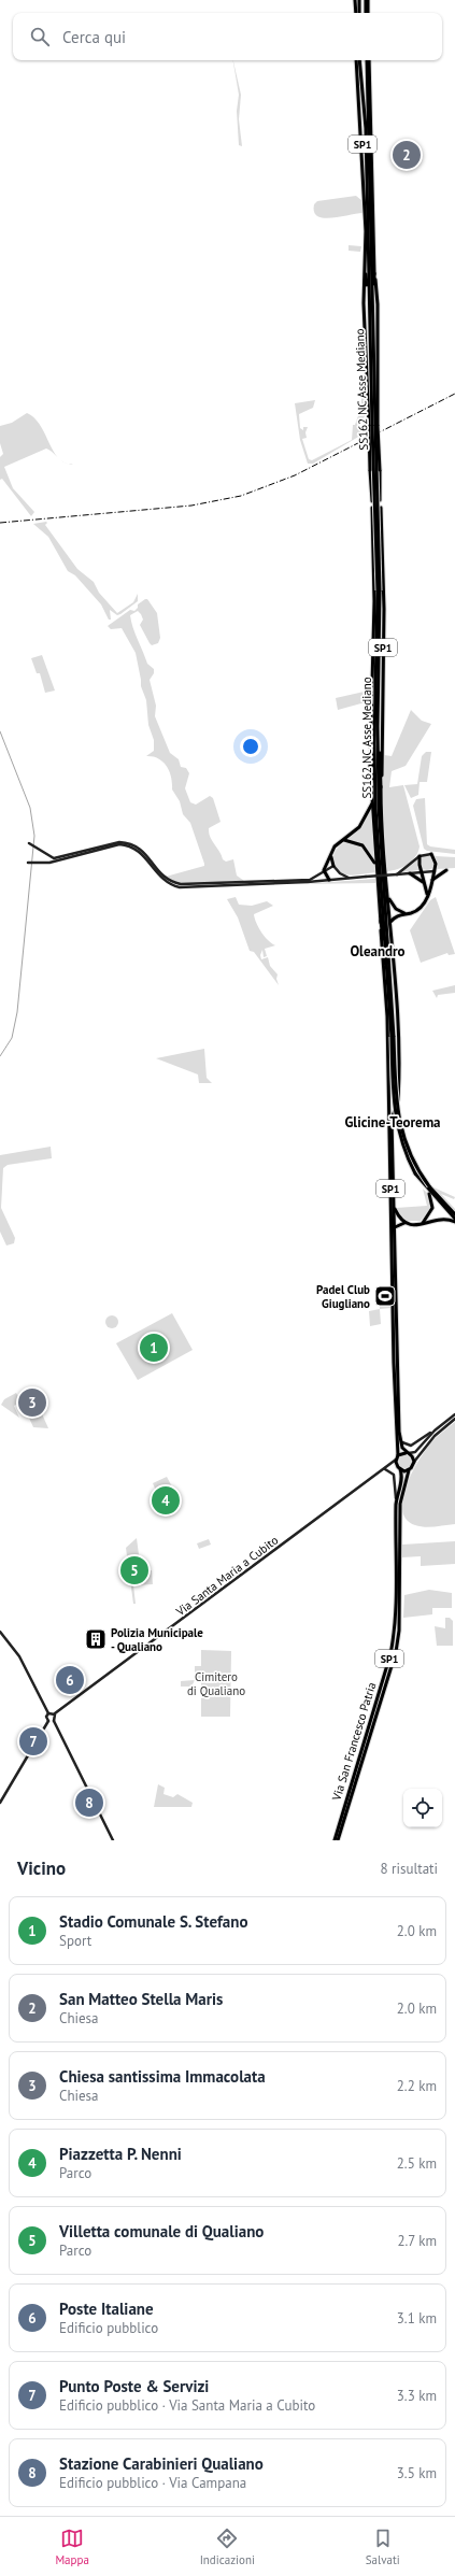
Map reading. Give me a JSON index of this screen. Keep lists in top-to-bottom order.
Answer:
{
  "streets": {
    "main road": [
      "SP1",
      "SS162 NC Asse Mediano",
      "Via Santa Maria a Cubito",
      "Via San Francesco Patria"
    ]
  },
  "crossings": [
    ["SP1", "SS162 NC Asse Mediano"],
    ["SP1", "Via Santa Maria a Cubito"],
    ["SP1", "Via San Francesco Patria"],
    ["Via Santa Maria a Cubito", "Via San Francesco Patria"]
  ],
  "districts": ["Oleandro", "Glicine-Teorema"],
  "parks": ["Cimitero di Qualiano"],
  "places": {
    "sports": ["Padel Club Giugliano"],
    "building": ["Polizia Municipale - Qualiano"]
  },
  "page": {
    "search": "Cerca qui",
    "pins": [
      "2",
      "1",
      "3",
      "4",
      "5",
      "6",
      "7",
      "8"
    ],
    "heading": ["Vicino", "8 risultati"],
    "list": [
      {
        "mark": "1",
        "name": "Stadio Comunale S. Stefano",
        "note": "Sport",
        "value": "2.0 km"
      },
      {
        "mark": "2",
        "name": "San Matteo Stella Maris",
        "note": "Chiesa",
        "value": "2.0 km"
      },
      {
        "mark": "3",
        "name": "Chiesa santissima Immacolata",
        "note": "Chiesa",
        "value": "2.2 km"
      },
      {
        "mark": "4",
        "name": "Piazzetta P. Nenni",
        "note": "Parco",
        "value": "2.5 km"
      },
      {
        "mark": "5",
        "name": "Villetta comunale di Qualiano",
        "note": "Parco",
        "value": "2.7 km"
      },
      {
        "mark": "6",
        "name": "Poste Italiane",
        "note": "Edificio pubblico",
        "value": "3.1 km"
      },
      {
        "mark": "7",
        "name": "Punto Poste & Servizi",
        "note": "Edificio pubblico · Via Santa Maria a Cubito",
        "value": "3.3 km"
      },
      {
        "mark": "8",
        "name": "Stazione Carabinieri Qualiano",
        "note": "Edificio pubblico · Via Campana",
        "value": "3.5 km"
      }
    ],
    "nav": ["Mappa", "Indicazioni", "Salvati"]
  }
}
